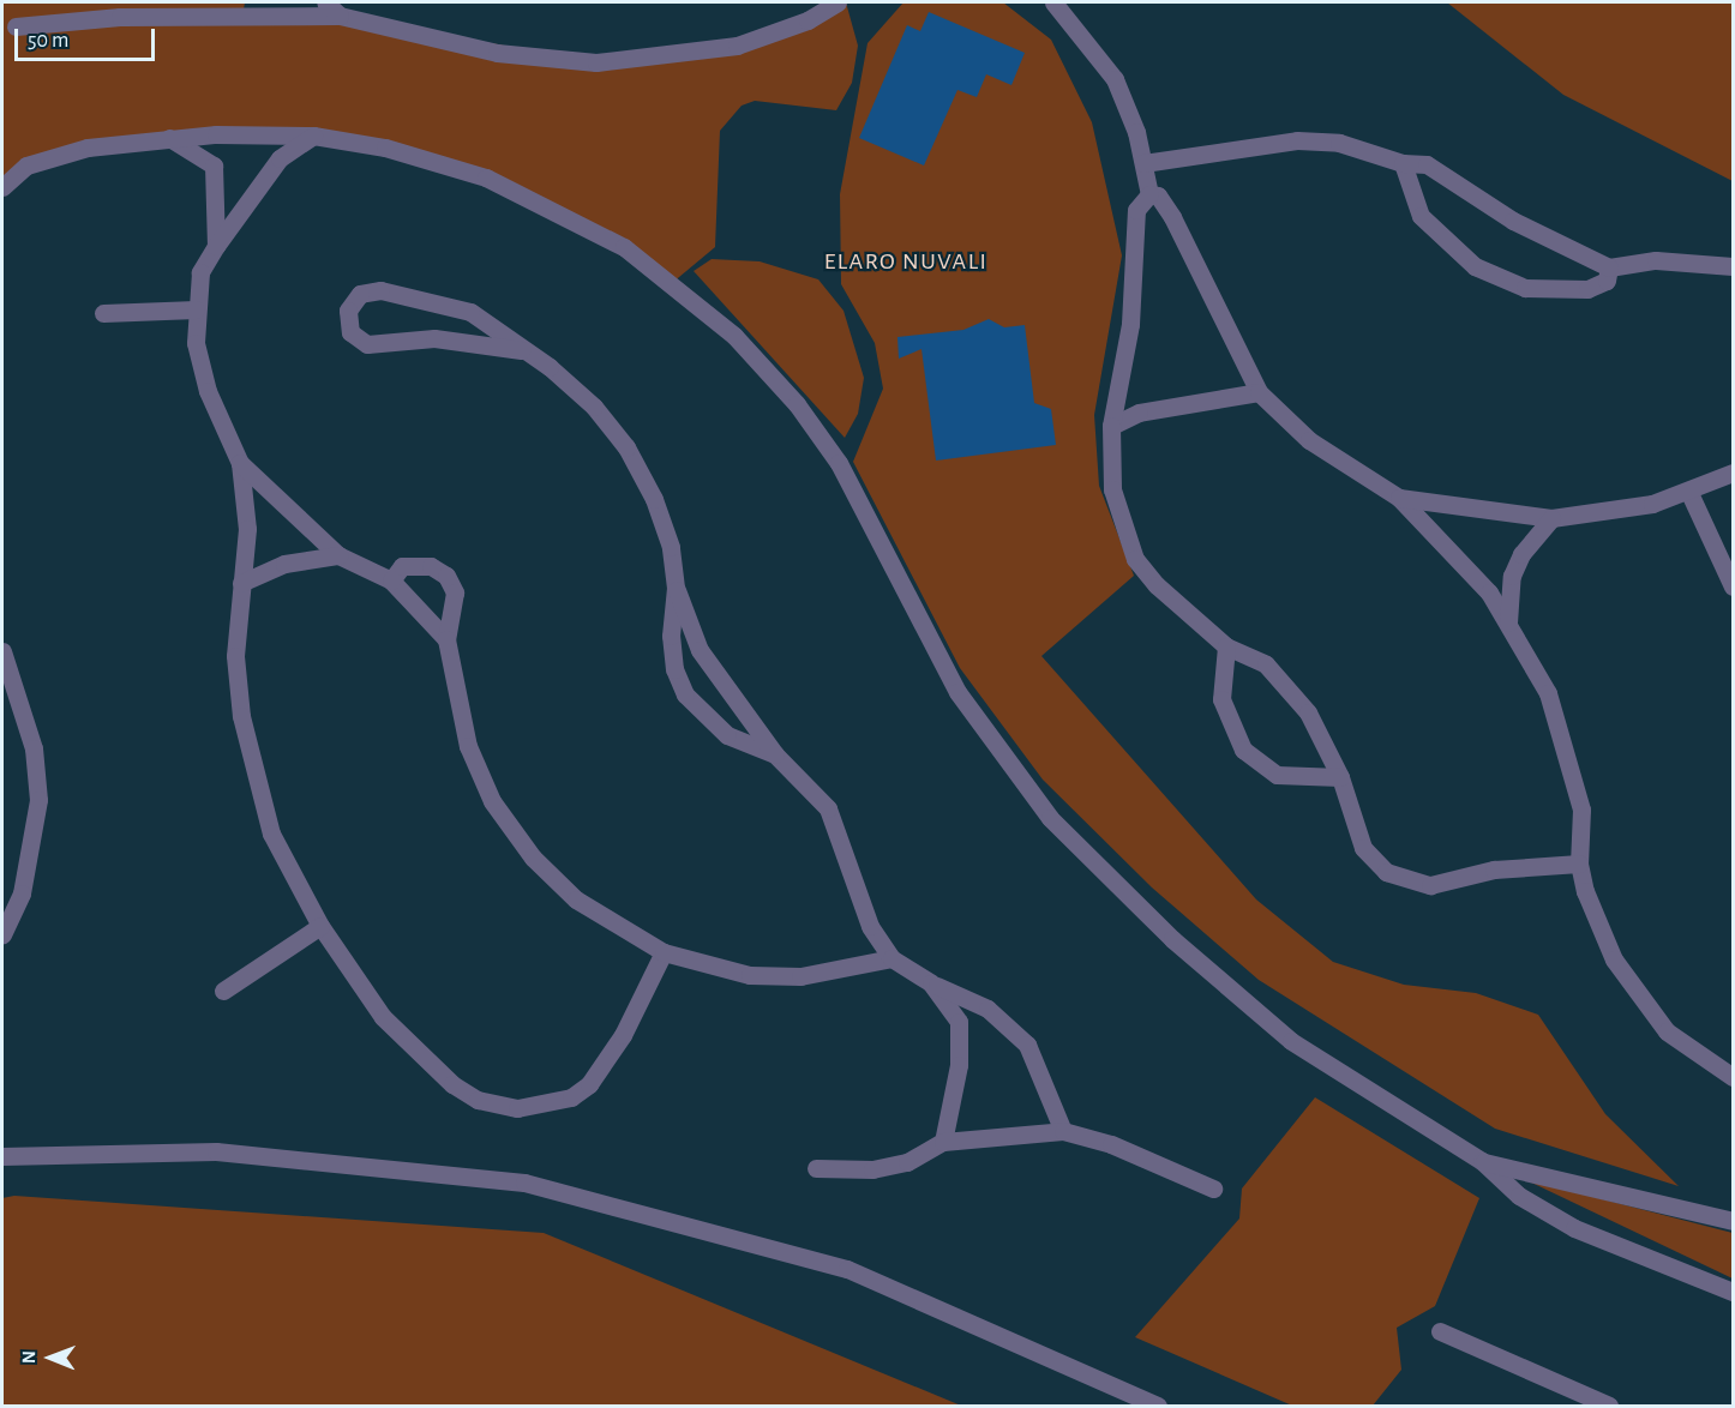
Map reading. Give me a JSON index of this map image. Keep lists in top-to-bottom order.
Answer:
{
  "districts": ["ELARO NUVALI"],
  "scale_bar": "50 m",
  "north": "left"
}
